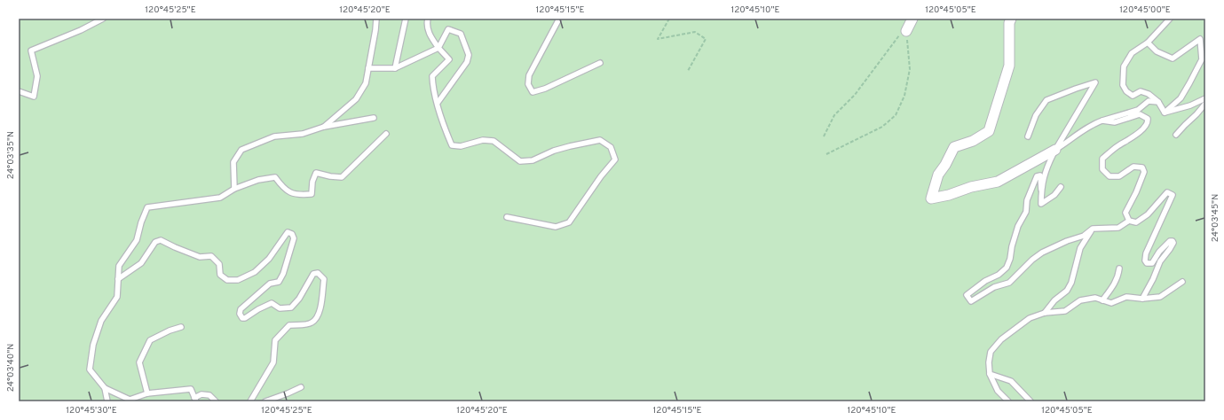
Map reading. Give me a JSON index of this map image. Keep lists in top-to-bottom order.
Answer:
{
  "coordinates": [
    "120°45'25\"E",
    "120°45'20\"E",
    "120°45'15\"E",
    "120°45'10\"E",
    "120°45'05\"E",
    "120°45'00\"E",
    "24°03'35\"N",
    "24°03'45\"N",
    "24°03'40\"N",
    "120°45'30\"E"
  ]
}
